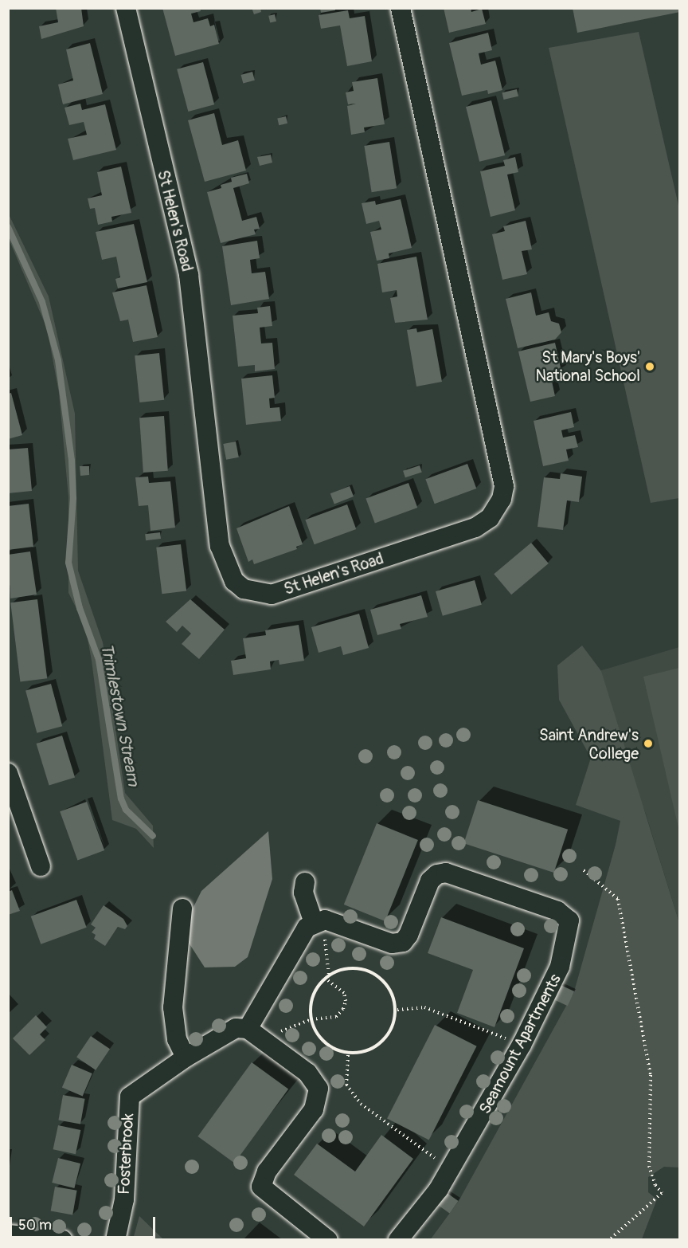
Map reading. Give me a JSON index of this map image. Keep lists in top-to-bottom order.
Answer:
{
  "streets": {
    "street": ["St Helen's Road", "Seamount Apartments", "Fosterbrook"]
  },
  "water": ["Trimlestown Stream"],
  "places": ["St Mary's Boys' National School", "Saint Andrew's College"],
  "scale_bar": "50 m"
}
